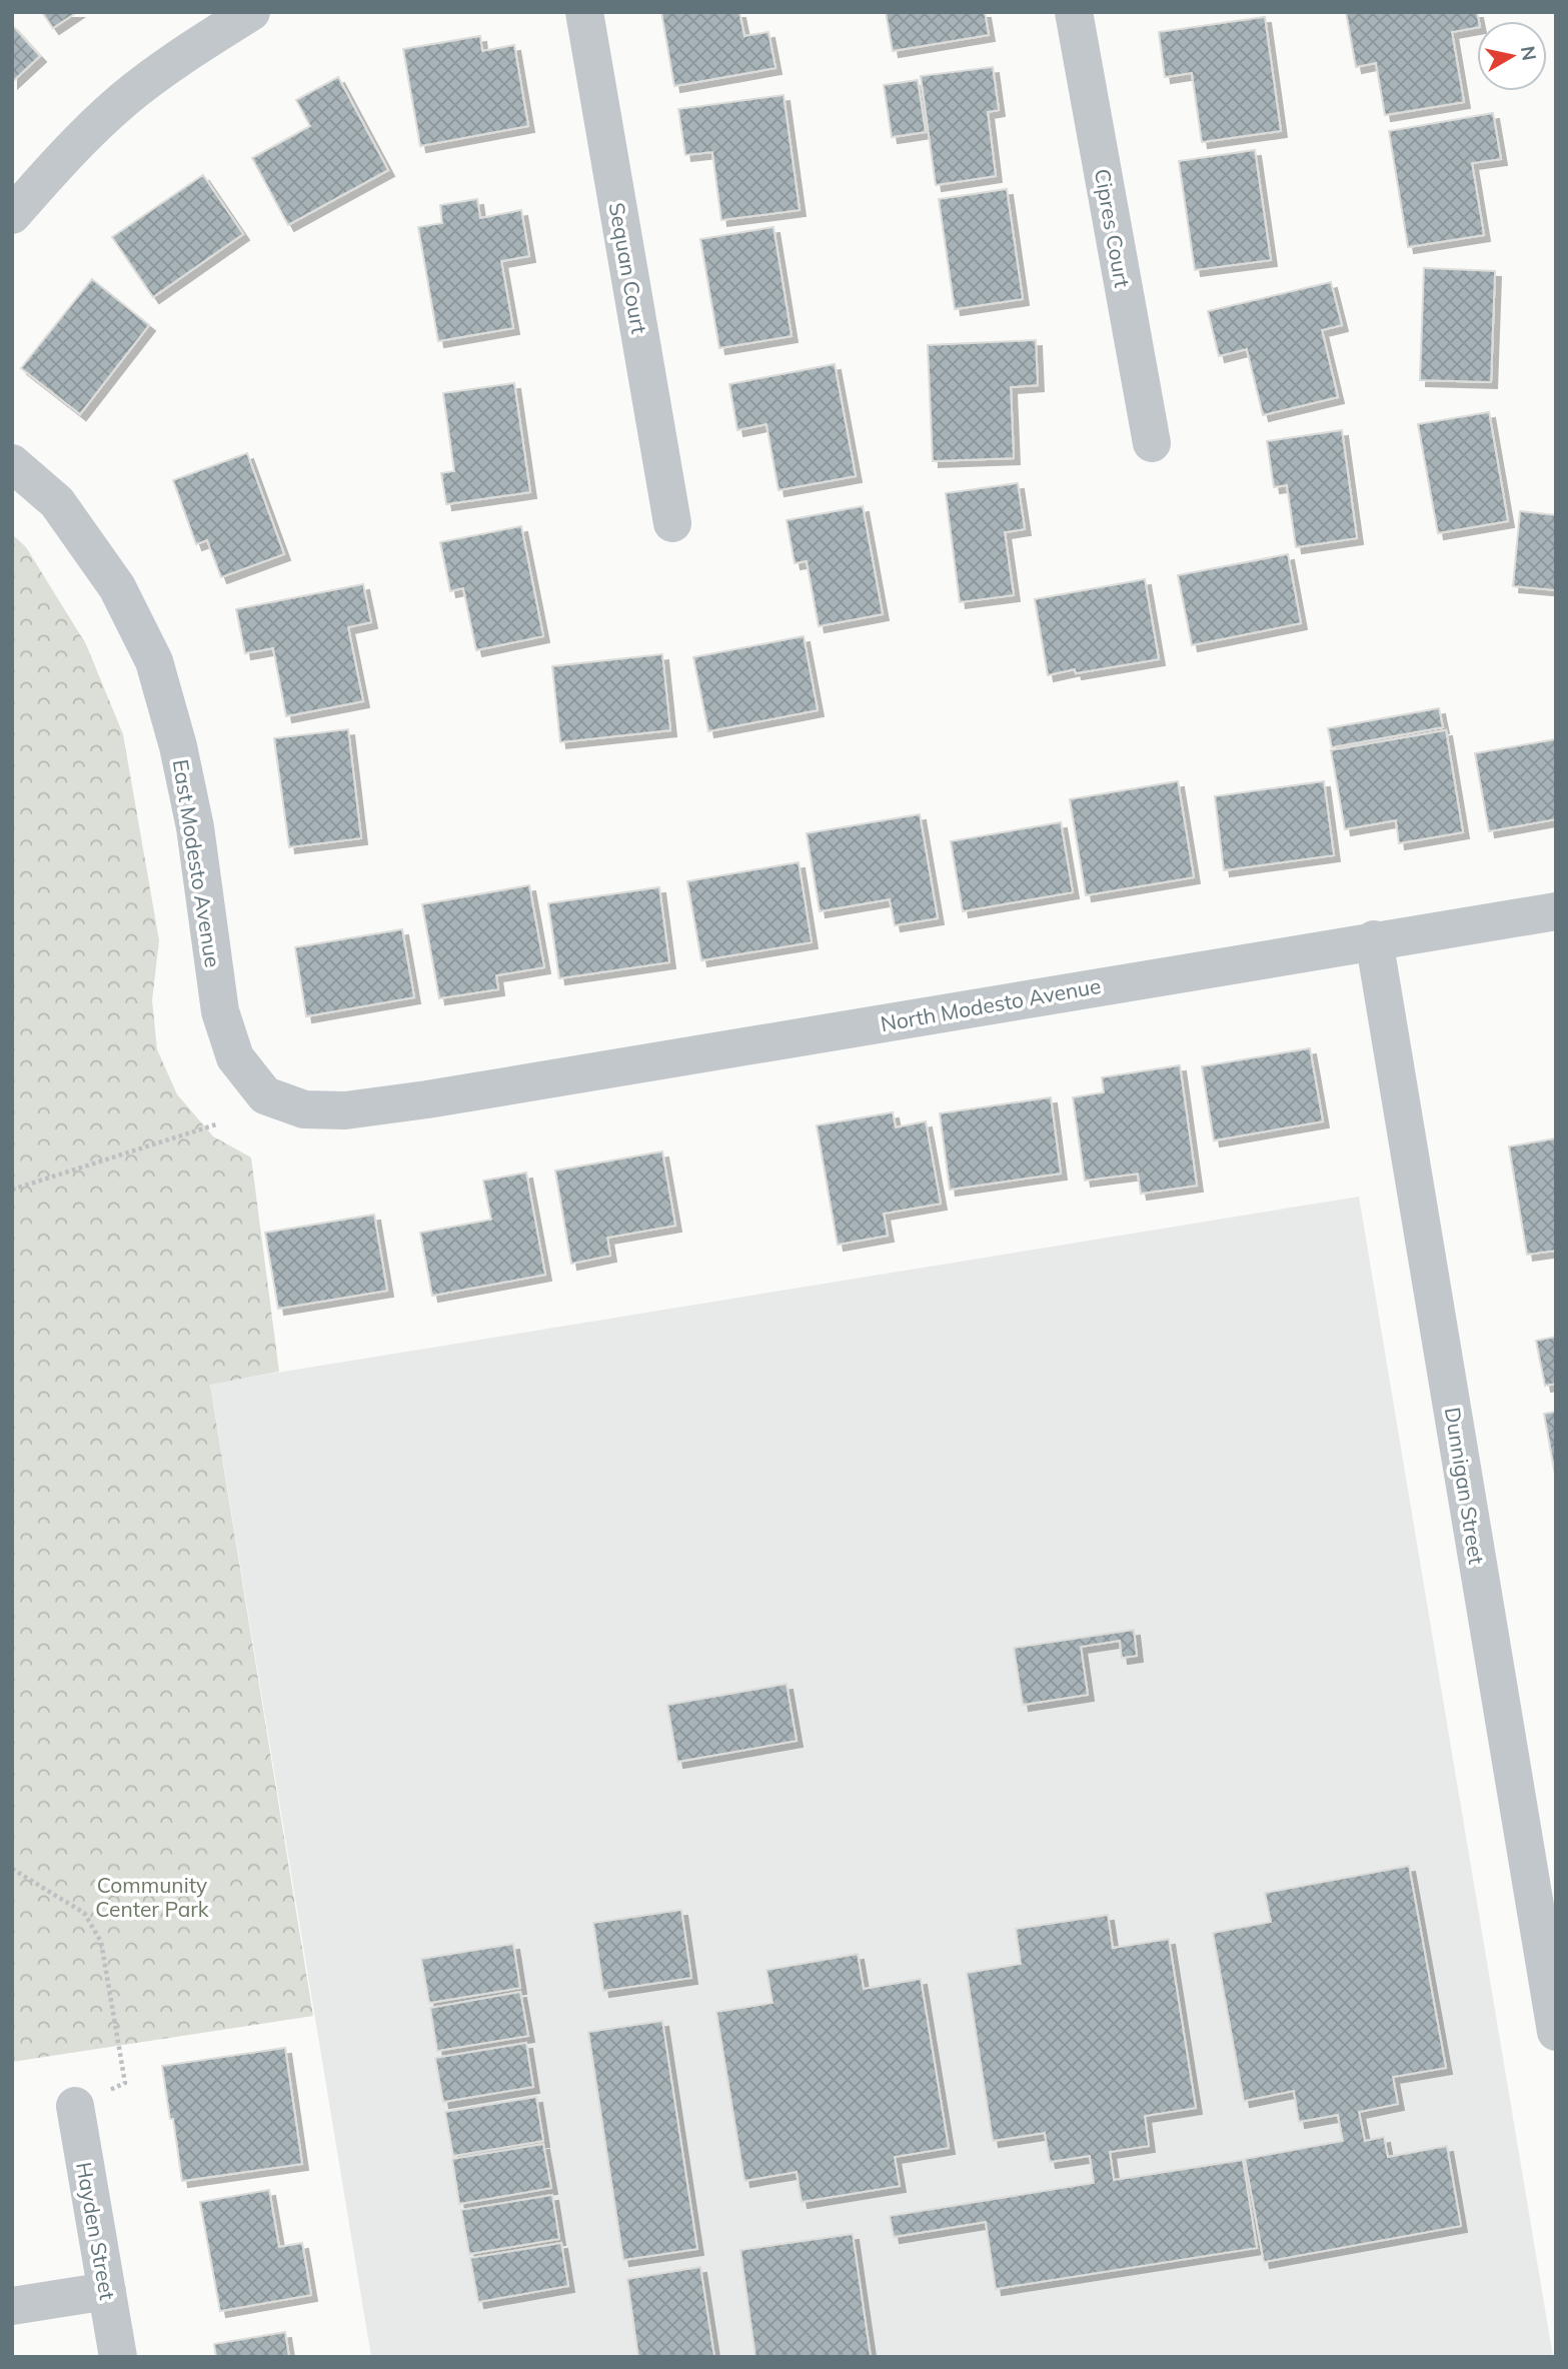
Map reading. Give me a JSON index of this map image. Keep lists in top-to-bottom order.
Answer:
{
  "streets": {
    "street": [
      "Cipres Court",
      "Sequan Court",
      "East Modesto Avenue",
      "North Modesto Avenue",
      "Dunnigan Street",
      "Hayden Street"
    ]
  },
  "crossings": [
    ["East Modesto Avenue", "North Modesto Avenue"],
    ["North Modesto Avenue", "Dunnigan Street"]
  ],
  "parks": ["Community Center Park"],
  "north": "right"
}
